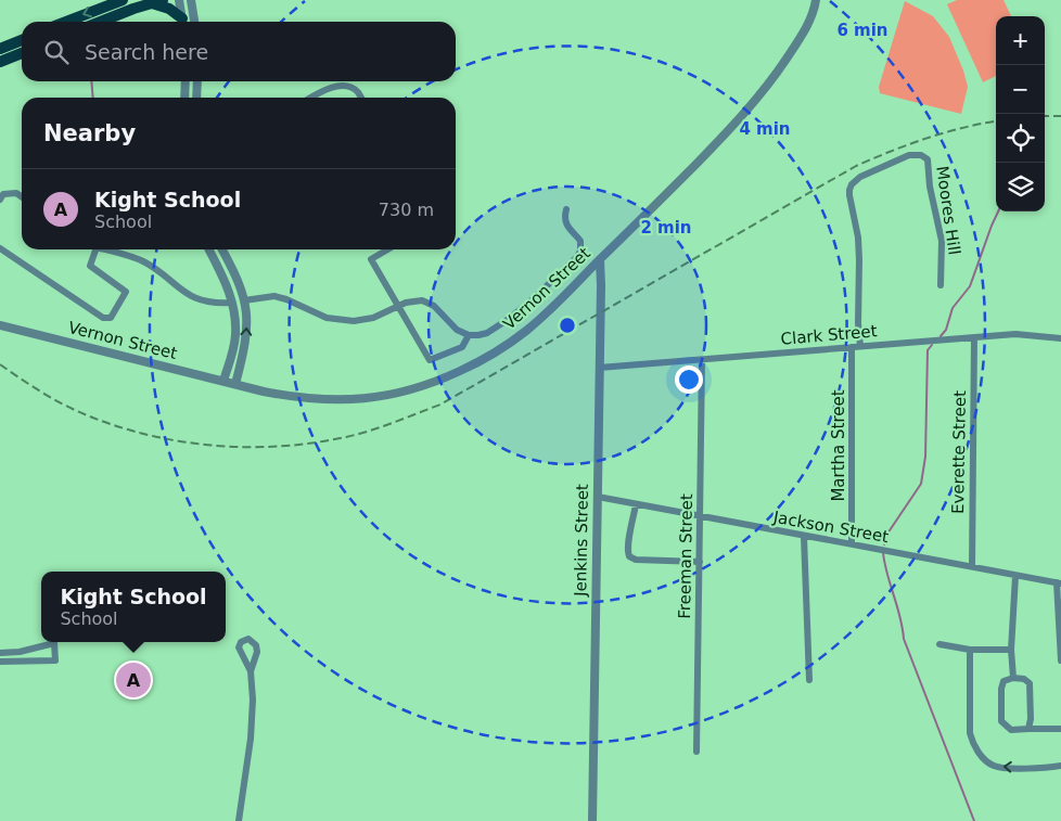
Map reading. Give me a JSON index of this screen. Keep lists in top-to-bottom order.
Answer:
{
  "streets": {
    "street": [
      "Moores Hill",
      "Vernon Street",
      "Clark Street",
      "Martha Street",
      "Everette Street",
      "Jackson Street",
      "Jenkins Street",
      "Freeman Street"
    ]
  },
  "crossings": [
    ["Moores Hill", "Clark Street"],
    ["Vernon Street", "Jenkins Street"],
    ["Clark Street", "Martha Street"],
    ["Clark Street", "Everette Street"],
    ["Clark Street", "Jenkins Street"],
    ["Clark Street", "Freeman Street"],
    ["Martha Street", "Jackson Street"],
    ["Everette Street", "Jackson Street"],
    ["Jackson Street", "Jenkins Street"],
    ["Jackson Street", "Freeman Street"]
  ],
  "page": {
    "map_buttons": ["+", "−"],
    "search": "Search here",
    "heading": "Nearby",
    "list": [
      {
        "mark": "A",
        "name": "Kight School",
        "note": "School",
        "value": "730 m"
      }
    ],
    "popup": ["Kight School", "School"],
    "pins": "A"
  },
  "rings": ["6 min", "4 min", "2 min"]
}
